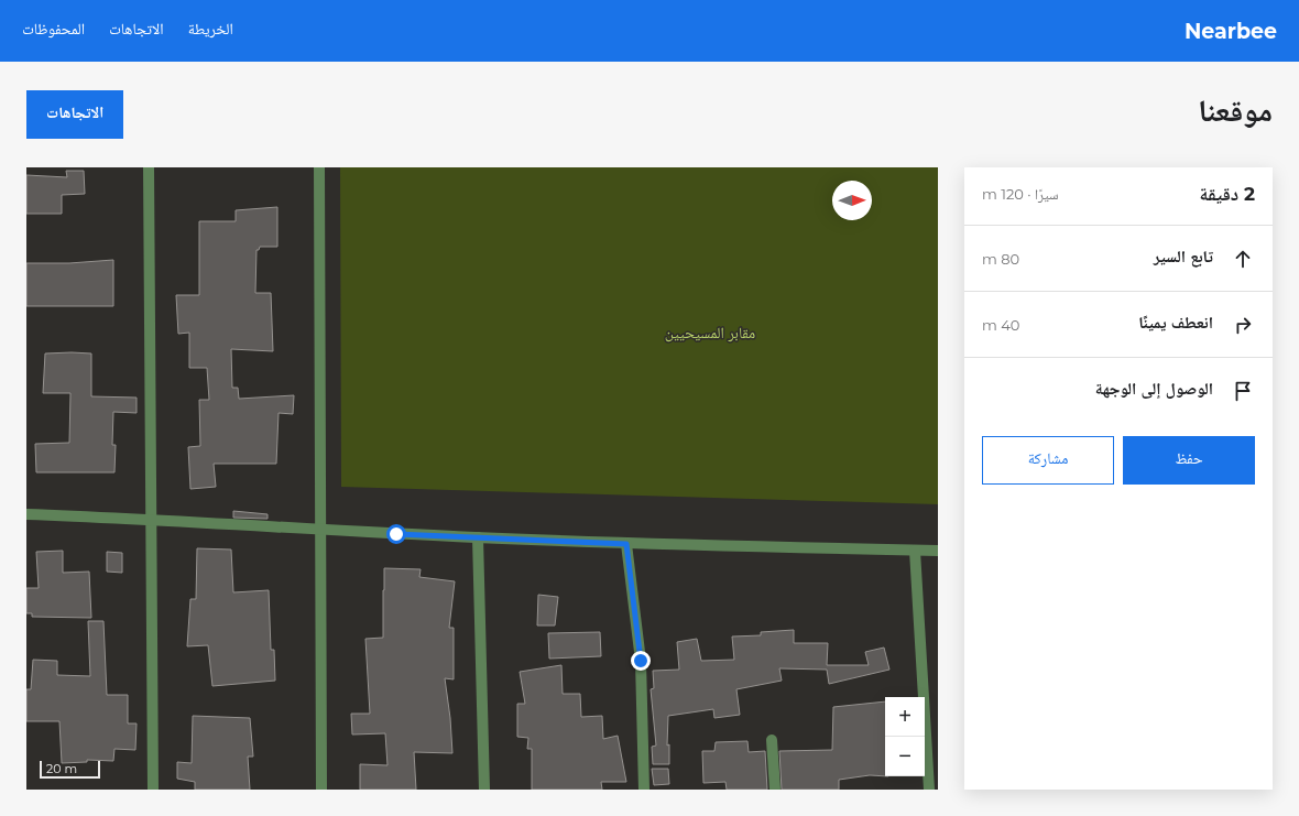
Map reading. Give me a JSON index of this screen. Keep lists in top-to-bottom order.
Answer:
{
  "parks": ["مقابر المسيحيين"],
  "scale_bar": "20 m",
  "north": "right",
  "page": {
    "header": "Nearbee",
    "nav": ["الخريطة", "الاتجاهات", "المحفوظات"],
    "title": "موقعنا",
    "buttons": [
      "الاتجاهات",
      ["حفظ", "مشاركة"]
    ],
    "heading": ["2 دقيقة", "سيرًا · 120 m"],
    "list": [
      ["تابع السير", "80 m"],
      ["انعطف يمينًا", "40 m"],
      "الوصول إلى الوجهة"
    ],
    "map_buttons": ["+", "−"],
    "scale": "20 m"
  }
}
